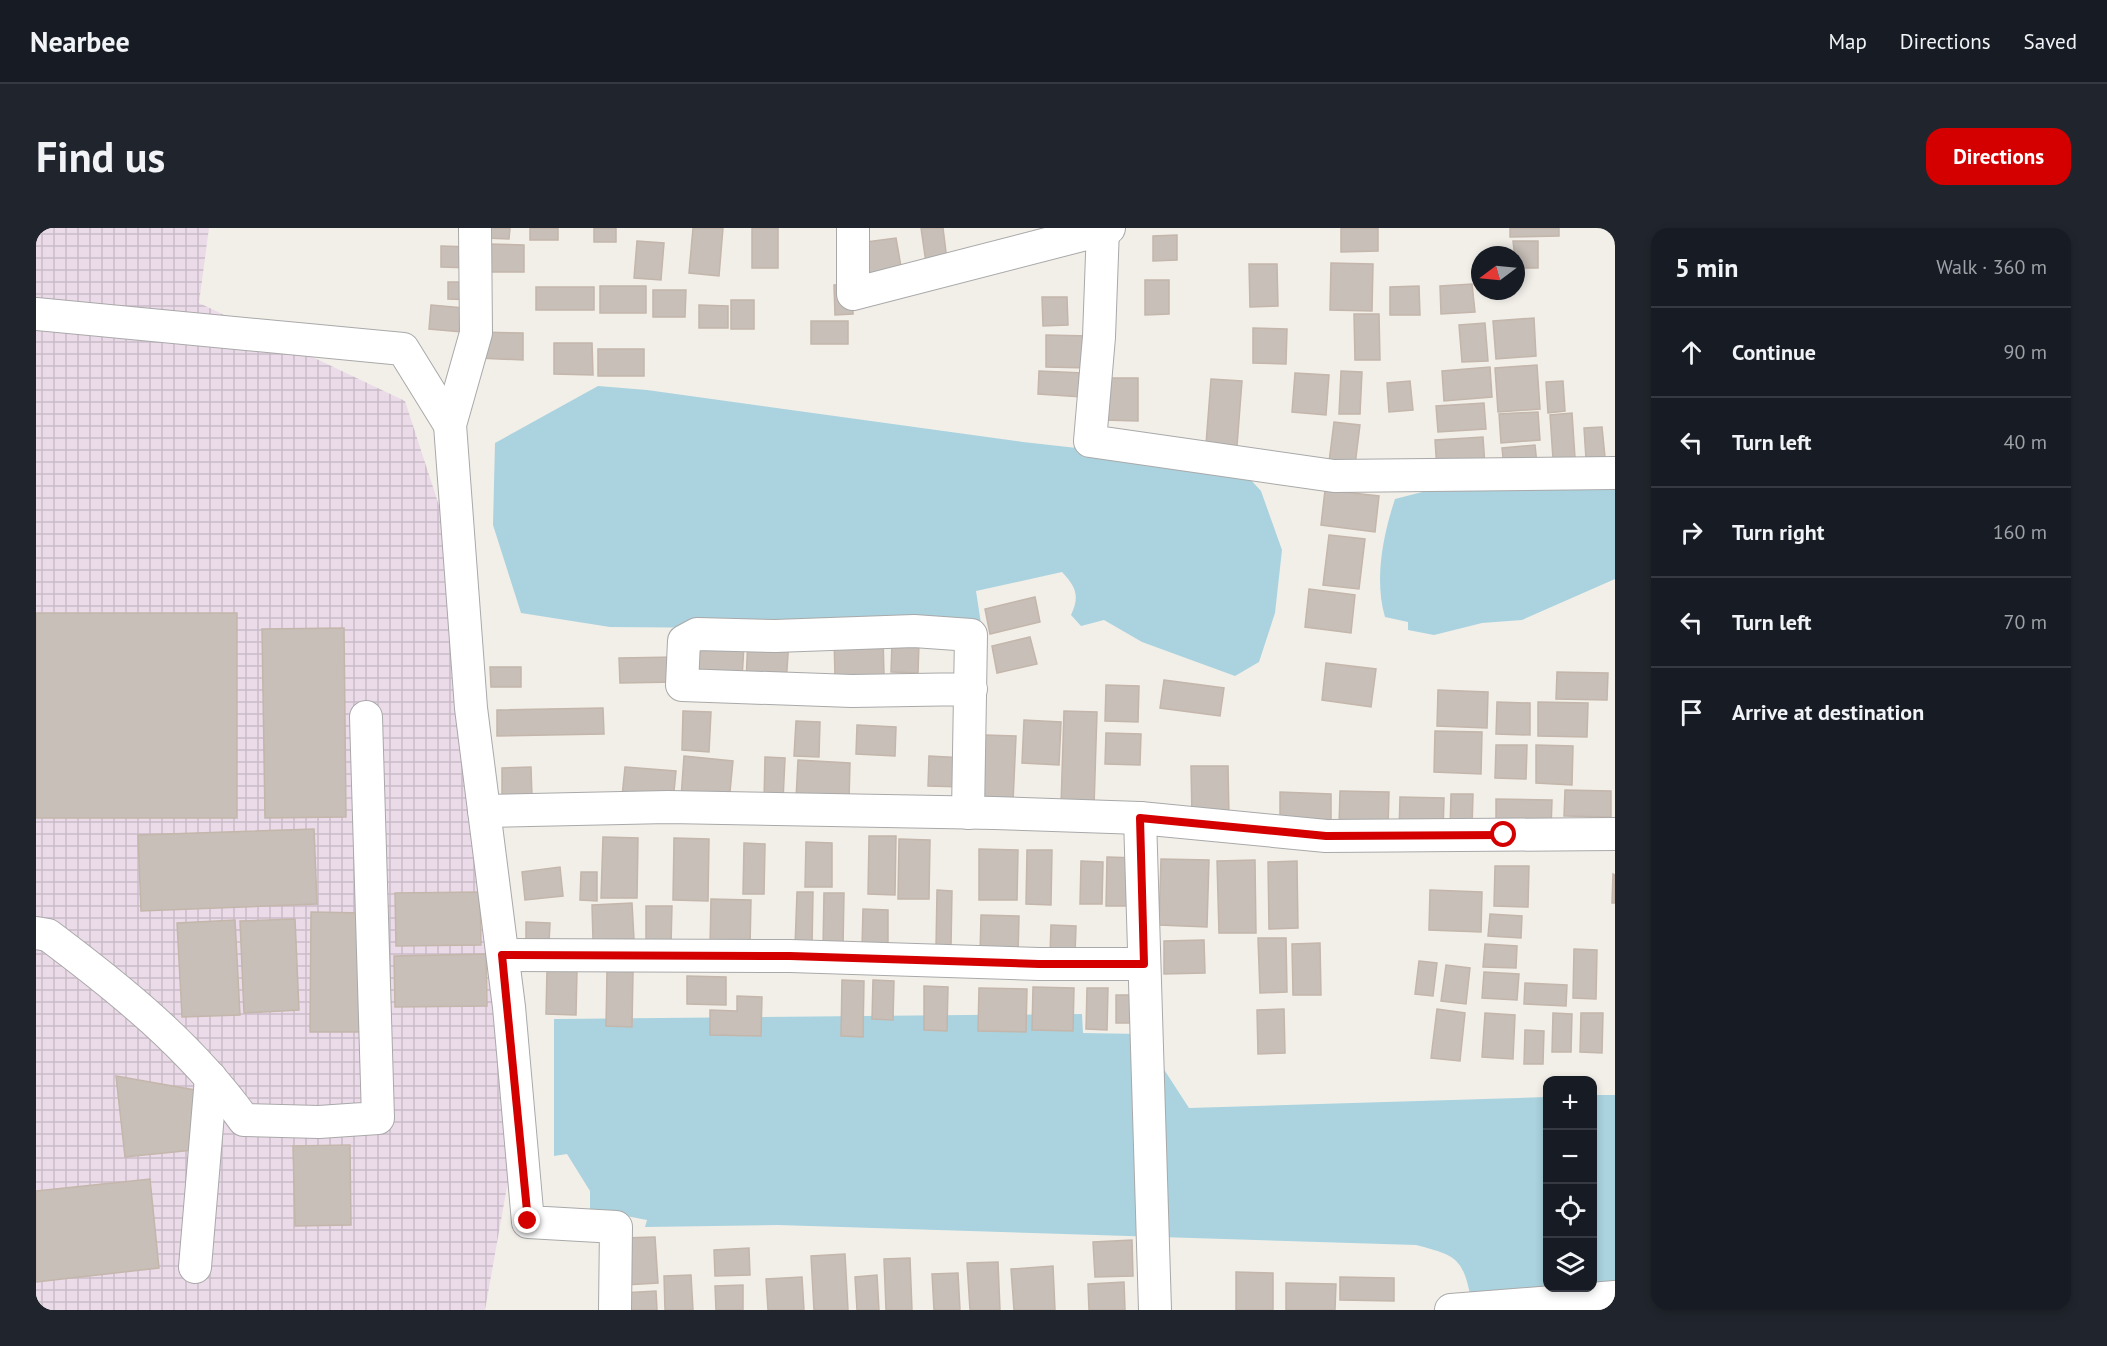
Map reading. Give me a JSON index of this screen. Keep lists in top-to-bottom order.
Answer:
{
  "north": "left",
  "page": {
    "header": "Nearbee",
    "nav": ["Map", "Directions", "Saved"],
    "buttons": "Directions",
    "title": "Find us",
    "heading": ["5 min", "Walk · 360 m"],
    "list": [
      ["Continue", "90 m"],
      ["Turn left", "40 m"],
      ["Turn right", "160 m"],
      ["Turn left", "70 m"],
      "Arrive at destination"
    ],
    "map_buttons": ["+", "−"]
  }
}
